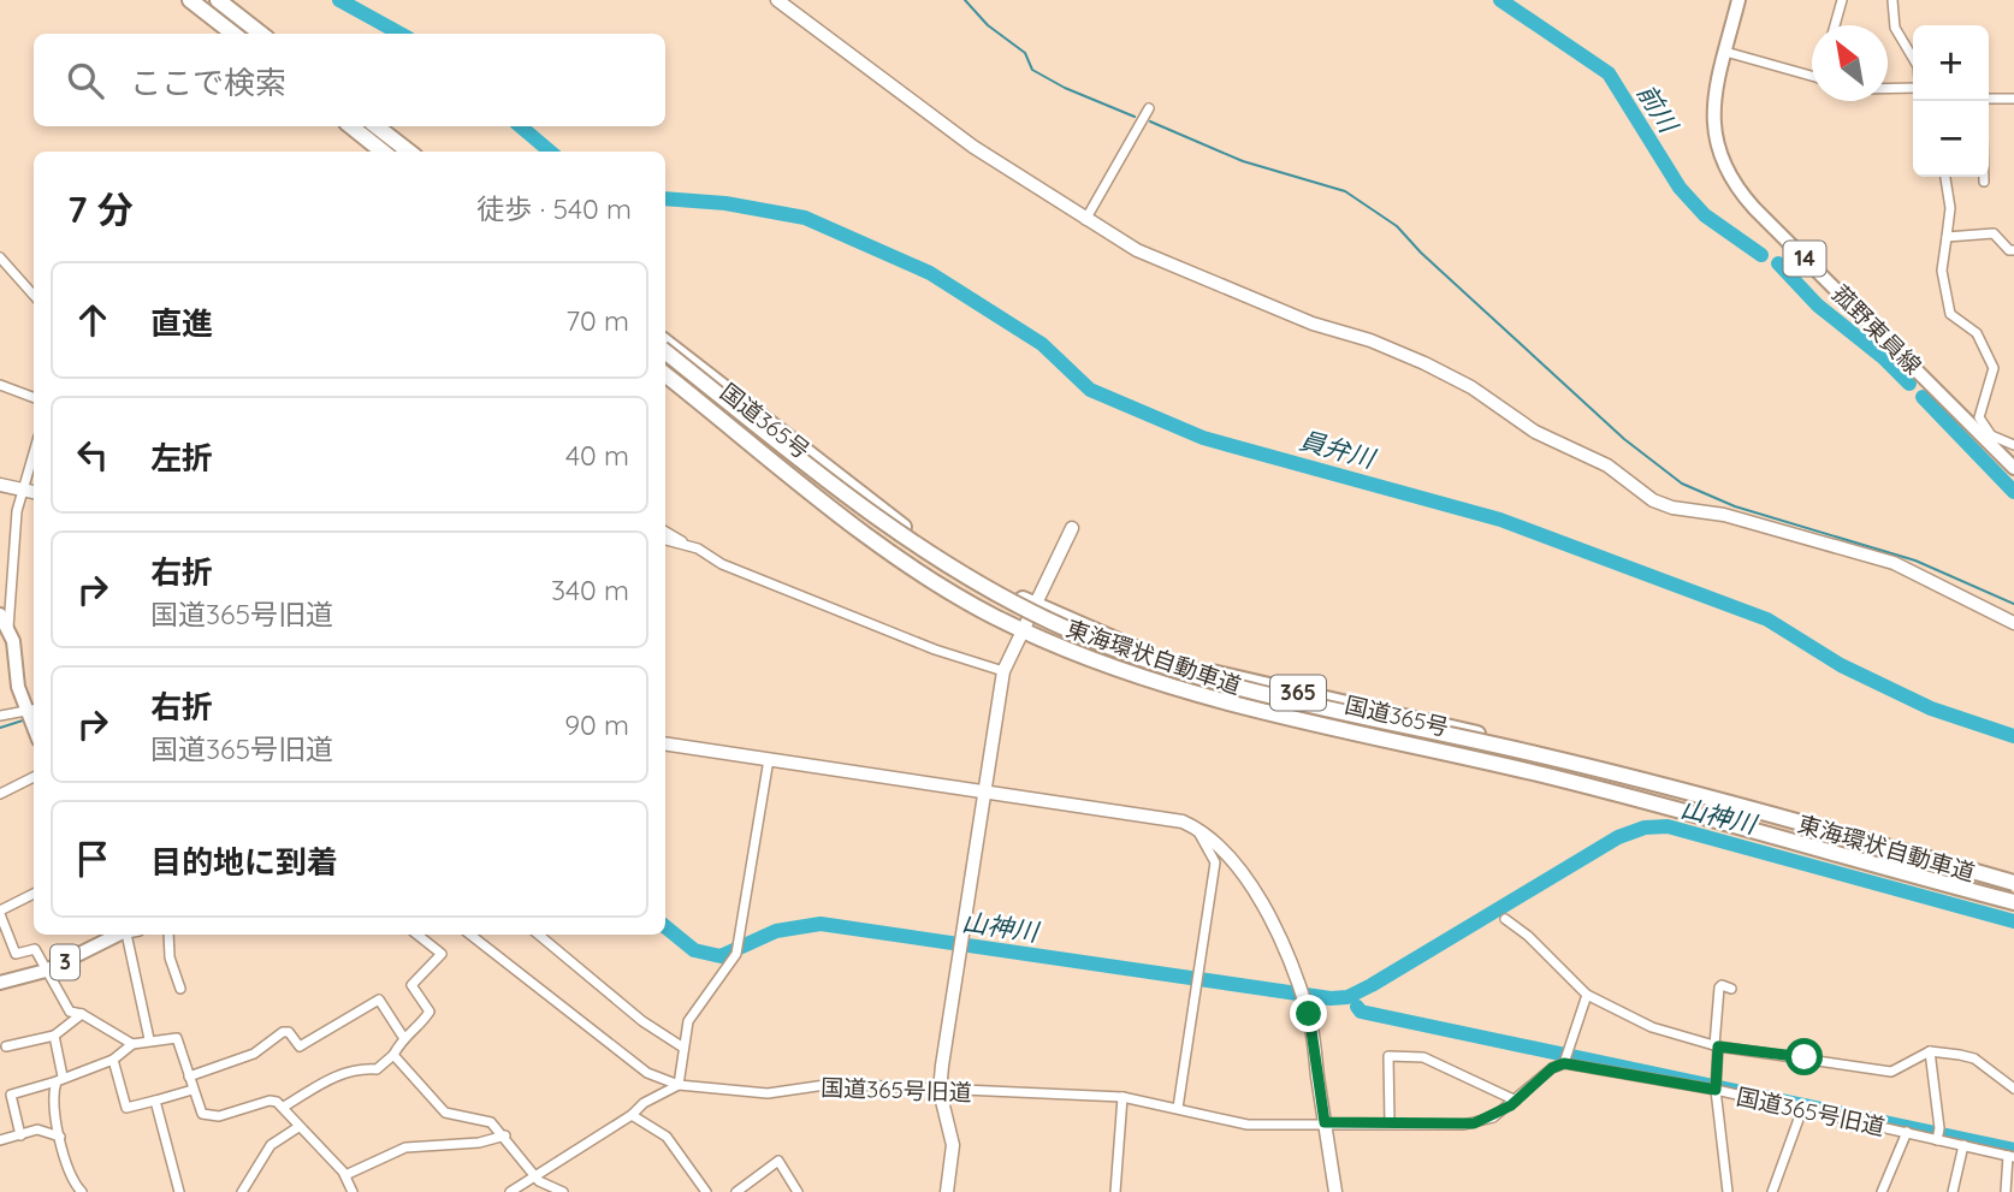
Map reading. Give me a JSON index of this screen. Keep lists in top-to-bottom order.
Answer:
{
  "streets": {
    "highway": ["国道365号", "東海環状自動車道", "365"],
    "main road": ["14", "菰野東員線", "3"],
    "street": ["国道365号旧道"]
  },
  "water": ["前川", "員弁川", "山神川"],
  "north": "top left",
  "page": {
    "map_buttons": ["+", "−"],
    "search": "ここで検索",
    "heading": ["7 分", "徒歩 · 540 m"],
    "list": [
      ["直進", "70 m"],
      ["左折", "40 m"],
      ["右折", "国道365号旧道", "340 m"],
      ["右折", "国道365号旧道", "90 m"],
      "目的地に到着"
    ]
  }
}
